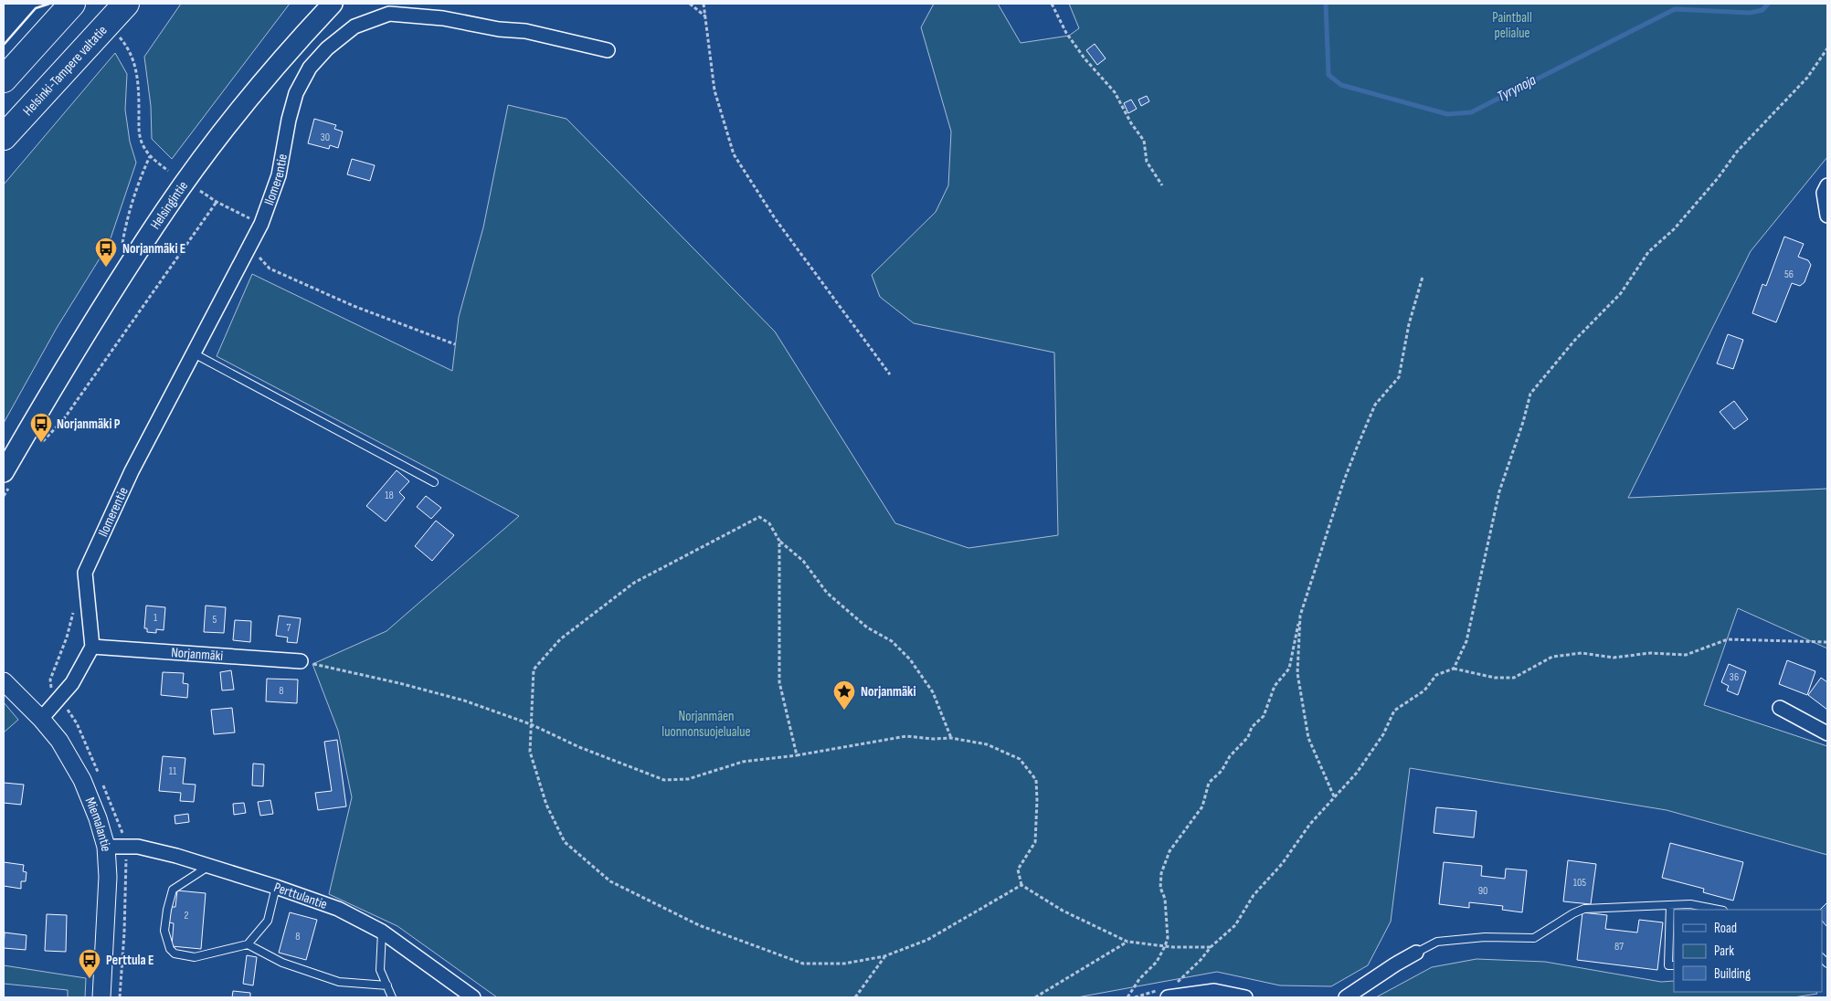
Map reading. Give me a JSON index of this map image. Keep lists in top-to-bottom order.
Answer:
{
  "streets": {
    "highway": ["Helsinki-Tampere valtatie"],
    "main road": ["Helsingintie"],
    "street": [
      "Ilomerentie",
      "Norjanmäki",
      "Miemalantie",
      "Perttulantie"
    ]
  },
  "crossings": [
    ["Ilomerentie", "Norjanmäki"],
    ["Miemalantie", "Perttulantie"]
  ],
  "water": ["Tyrynoja"],
  "parks": ["Paintball pelialue", "Norjanmäen luonnonsuojelualue"],
  "places": {
    "bus stop": ["Norjanmäki E", "Norjanmäki P", "Perttula E"],
    "place": ["Norjanmäki"]
  },
  "house_numbers": [
    "30",
    "56",
    "18",
    "1",
    "5",
    "7",
    "36",
    "8",
    "11",
    "105",
    "90",
    "2",
    "8",
    "87"
  ],
  "legend": ["Road", "Park", "Building"]
}
